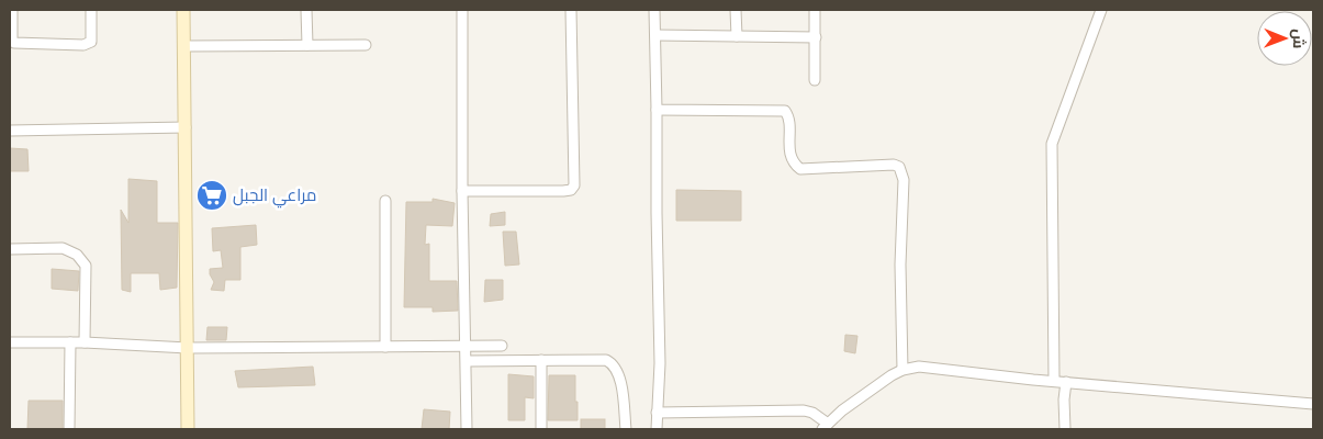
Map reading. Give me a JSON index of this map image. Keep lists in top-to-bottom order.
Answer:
{
  "places": {
    "supermarket": ["مراعي الجبل"]
  },
  "north": "right"
}
